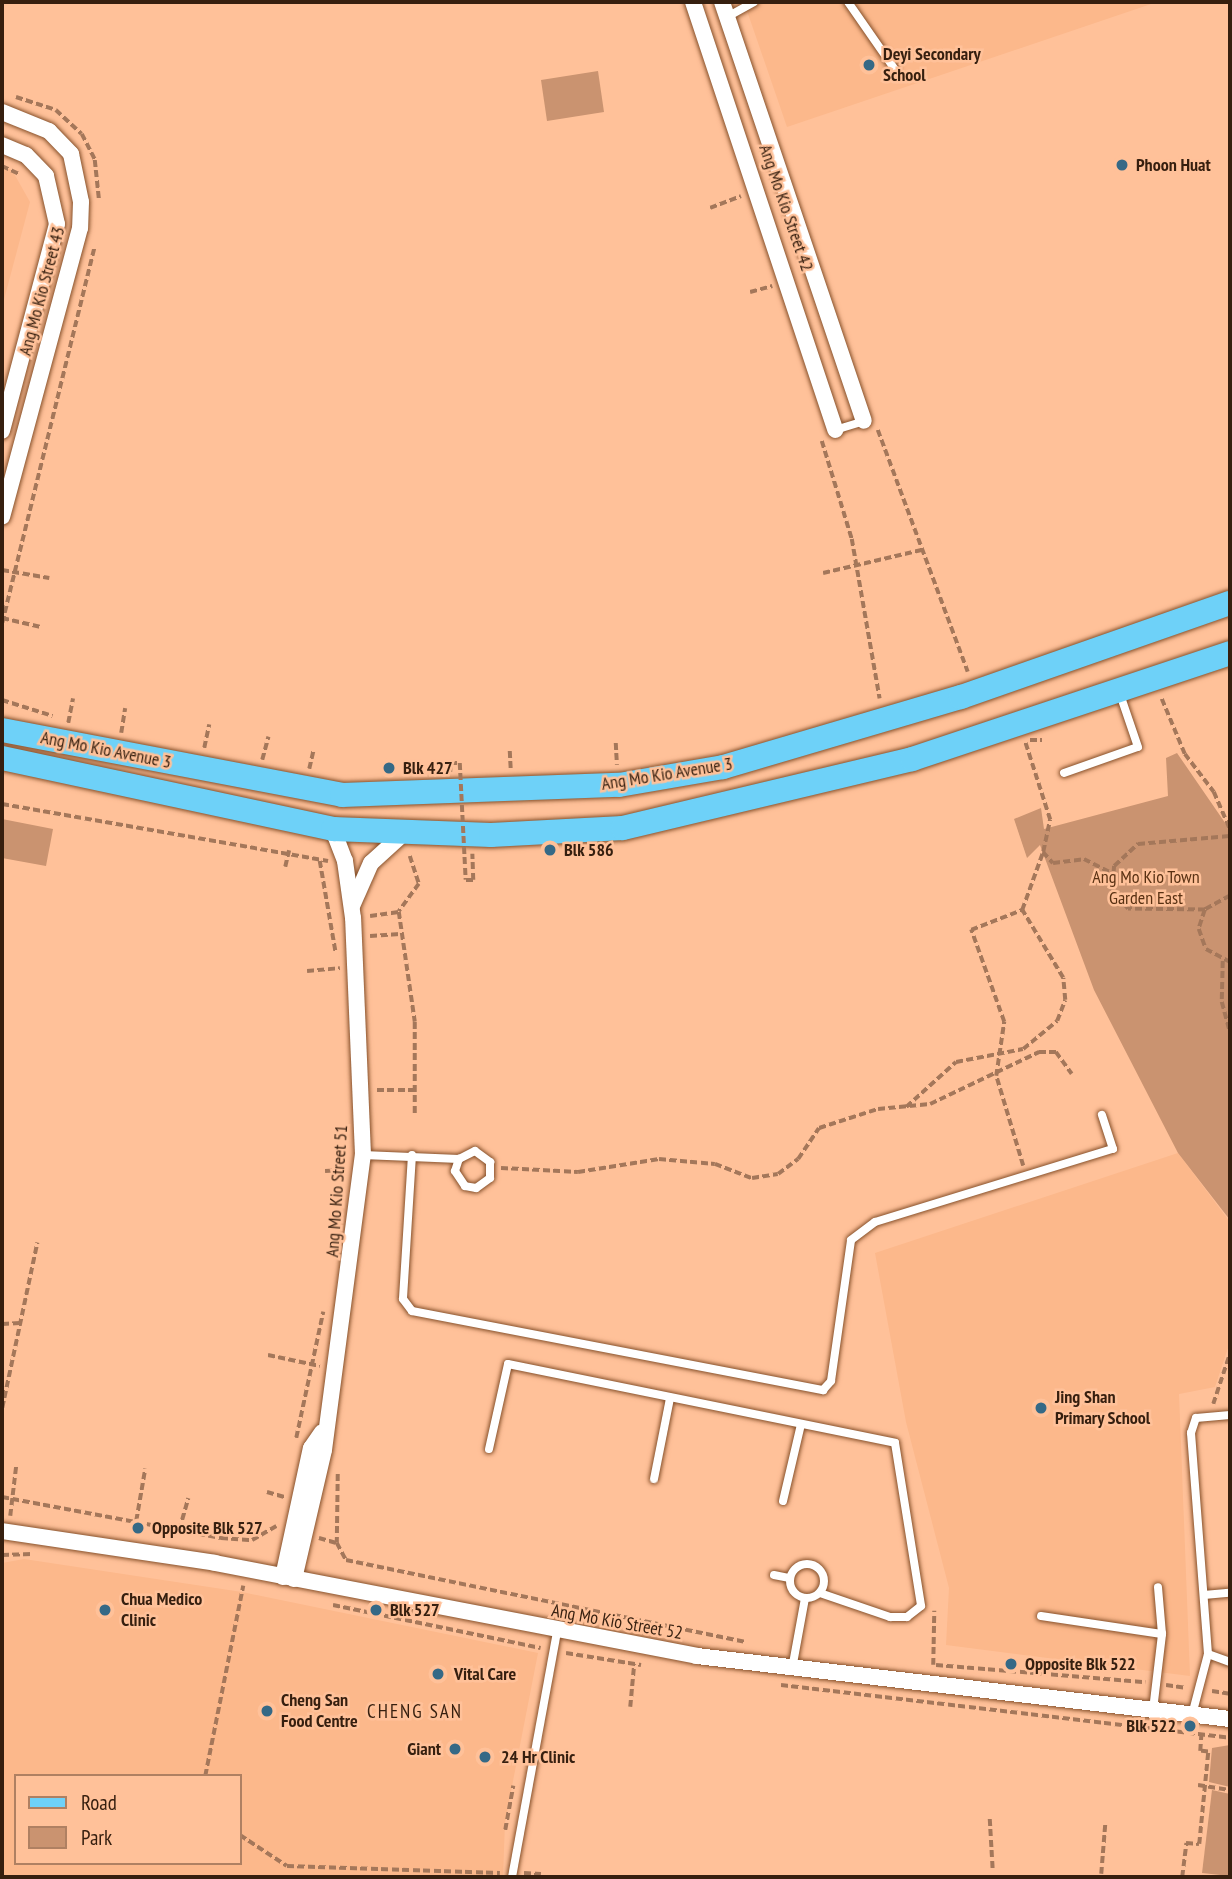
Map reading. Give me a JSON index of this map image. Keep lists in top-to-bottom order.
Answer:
{
  "streets": {
    "main road": ["Ang Mo Kio Avenue 3"],
    "street": [
      "Ang Mo Kio Street 42",
      "Ang Mo Kio Street 43",
      "Ang Mo Kio Street 51",
      "Ang Mo Kio Street 52"
    ]
  },
  "crossings": [
    ["Ang Mo Kio Avenue 3", "Ang Mo Kio Street 51"],
    ["Ang Mo Kio Street 51", "Ang Mo Kio Street 52"]
  ],
  "districts": ["CHENG SAN"],
  "parks": ["Ang Mo Kio Town Garden East"],
  "places": [
    "Deyi Secondary School",
    "Phoon Huat",
    "Blk 427",
    "Blk 586",
    "Jing Shan Primary School",
    "Opposite Blk 527",
    "Chua Medico Clinic",
    "Blk 527",
    "Opposite Blk 522",
    "Vital Care",
    "Cheng San Food Centre",
    "Blk 522",
    "Giant",
    "24 Hr Clinic"
  ],
  "legend": ["Road", "Park"]
}
